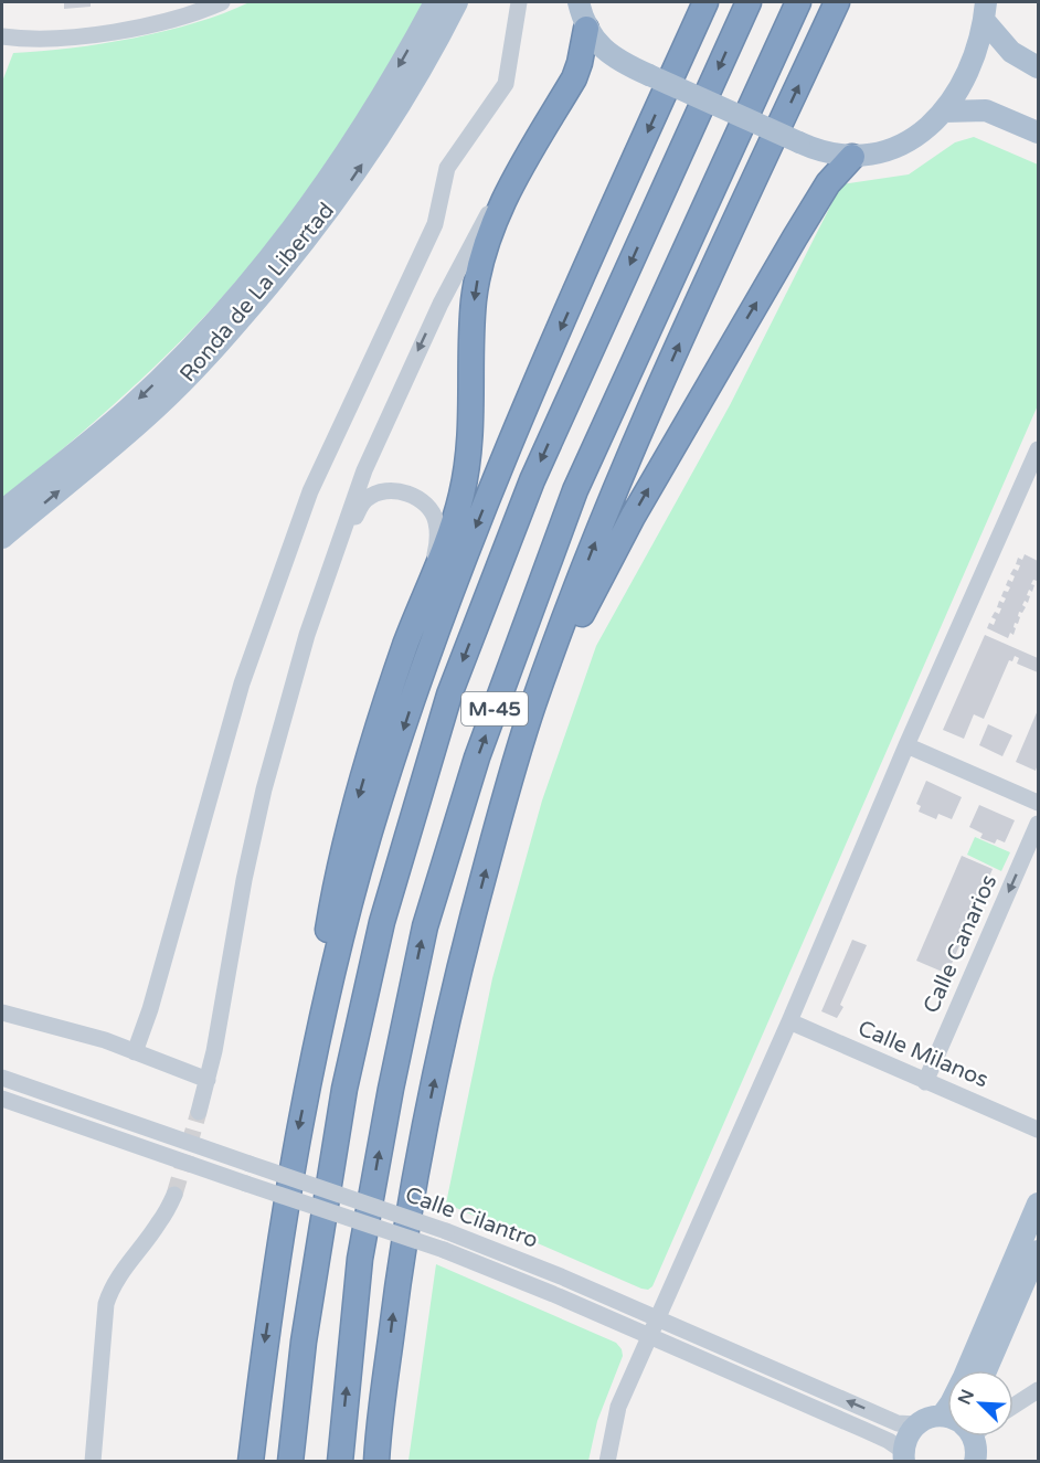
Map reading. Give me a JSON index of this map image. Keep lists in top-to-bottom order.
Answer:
{
  "streets": {
    "highway": ["M-45"],
    "main road": ["Ronda de La Libertad"],
    "street": ["Calle Canarios", "Calle Milanos", "Calle Cilantro"]
  },
  "crossings": [
    ["Calle Canarios", "Calle Milanos"]
  ],
  "one_way": ["Calle Canarios"],
  "north": "top left"
}
